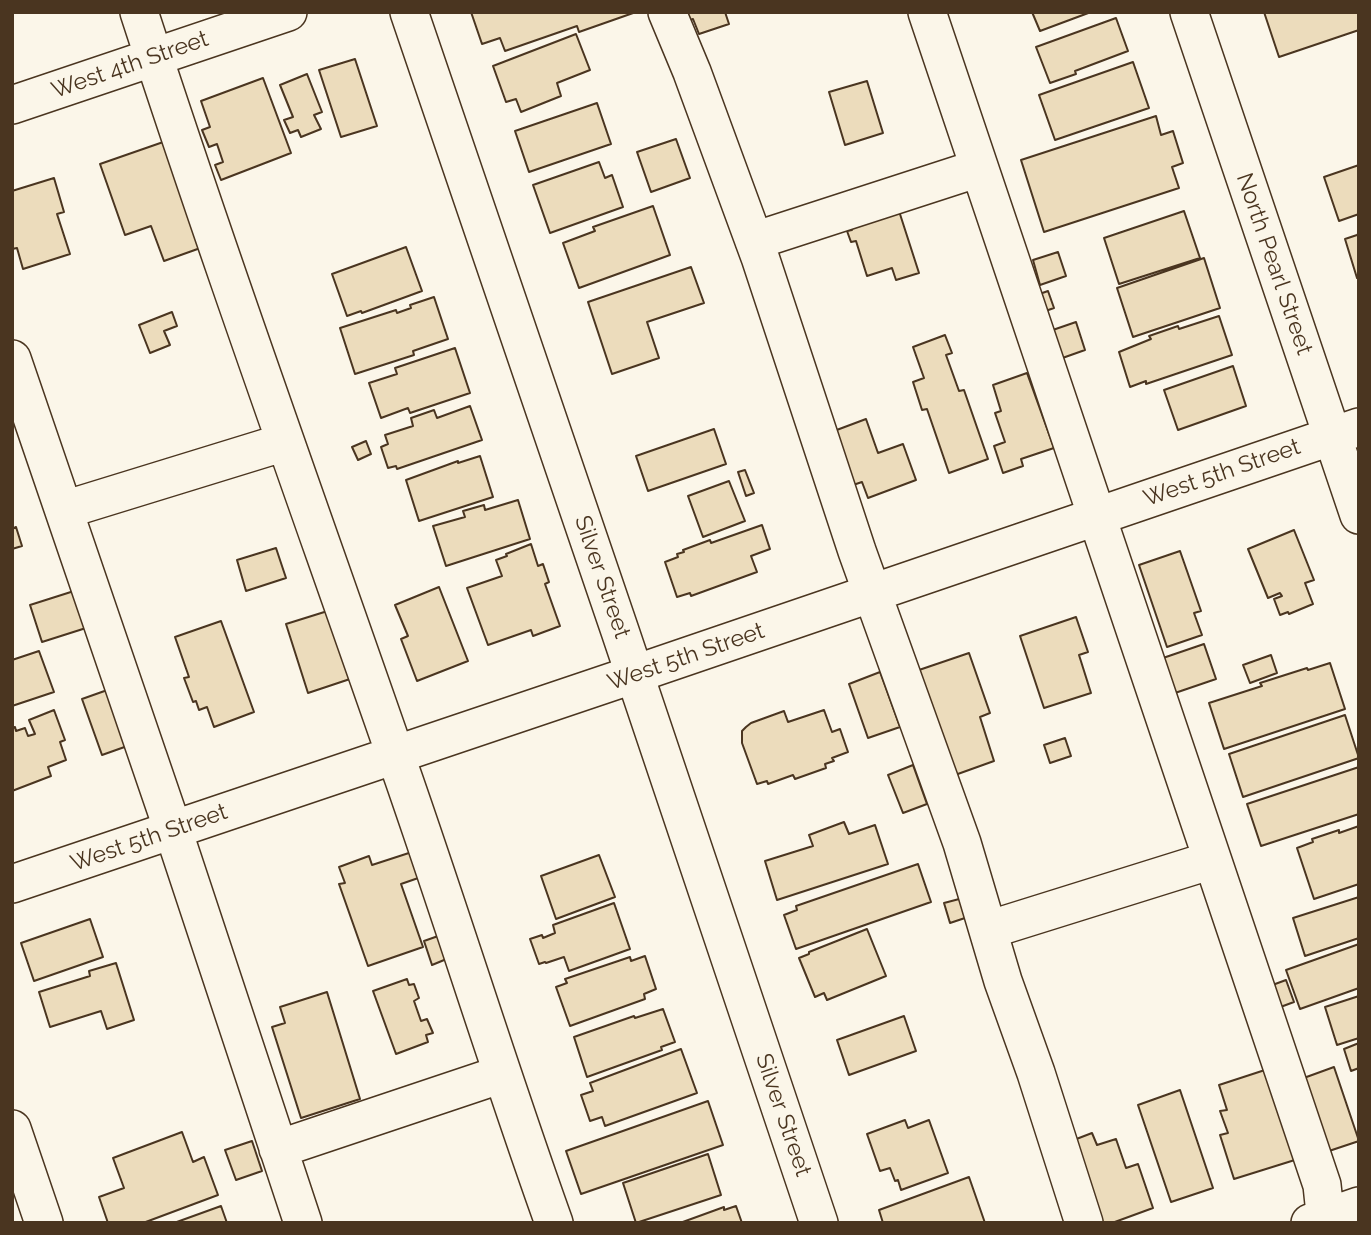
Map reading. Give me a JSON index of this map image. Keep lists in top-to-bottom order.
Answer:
{
  "streets": {
    "street": [
      "West 4th Street",
      "North Pearl Street",
      "West 5th Street",
      "Silver Street"
    ]
  },
  "crossings": [
    ["North Pearl Street", "West 5th Street"],
    ["West 5th Street", "Silver Street"]
  ]
}
